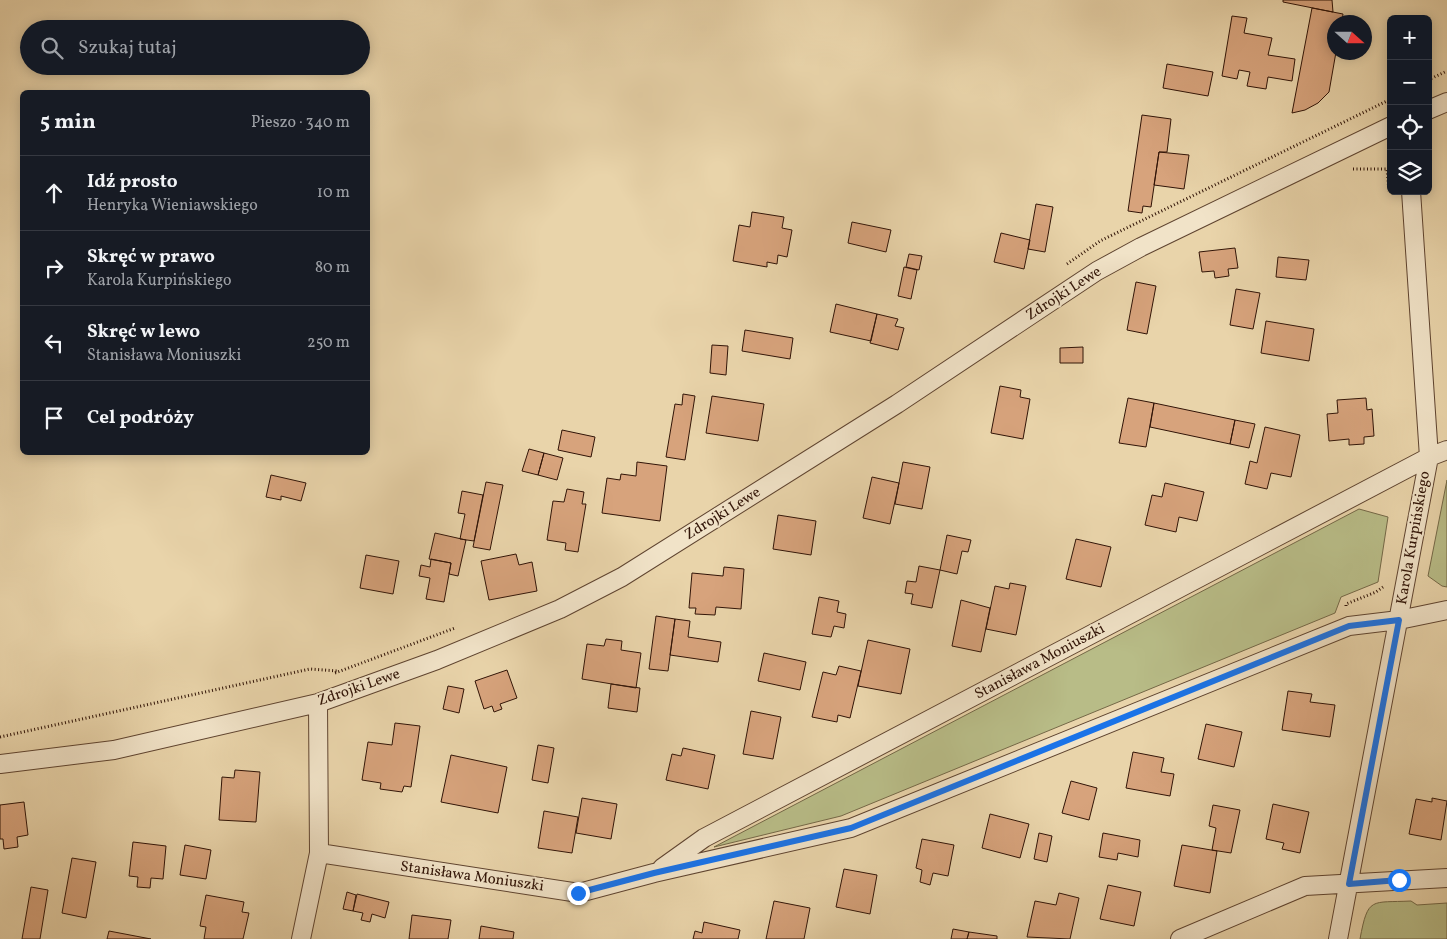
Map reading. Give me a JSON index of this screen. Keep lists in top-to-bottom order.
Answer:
{
  "streets": {
    "street": ["Zdrojki Lewe", "Karola Kurpińskiego", "Stanisława Moniuszki"]
  },
  "crossings": [
    ["Karola Kurpińskiego", "Stanisława Moniuszki"]
  ],
  "north": "right",
  "page": {
    "map_buttons": ["+", "−"],
    "search": "Szukaj tutaj",
    "heading": ["5 min", "Pieszo · 340 m"],
    "list": [
      ["Idź prosto", "Henryka Wieniawskiego", "10 m"],
      ["Skręć w prawo", "Karola Kurpińskiego", "80 m"],
      ["Skręć w lewo", "Stanisława Moniuszki", "250 m"],
      "Cel podróży"
    ]
  }
}
